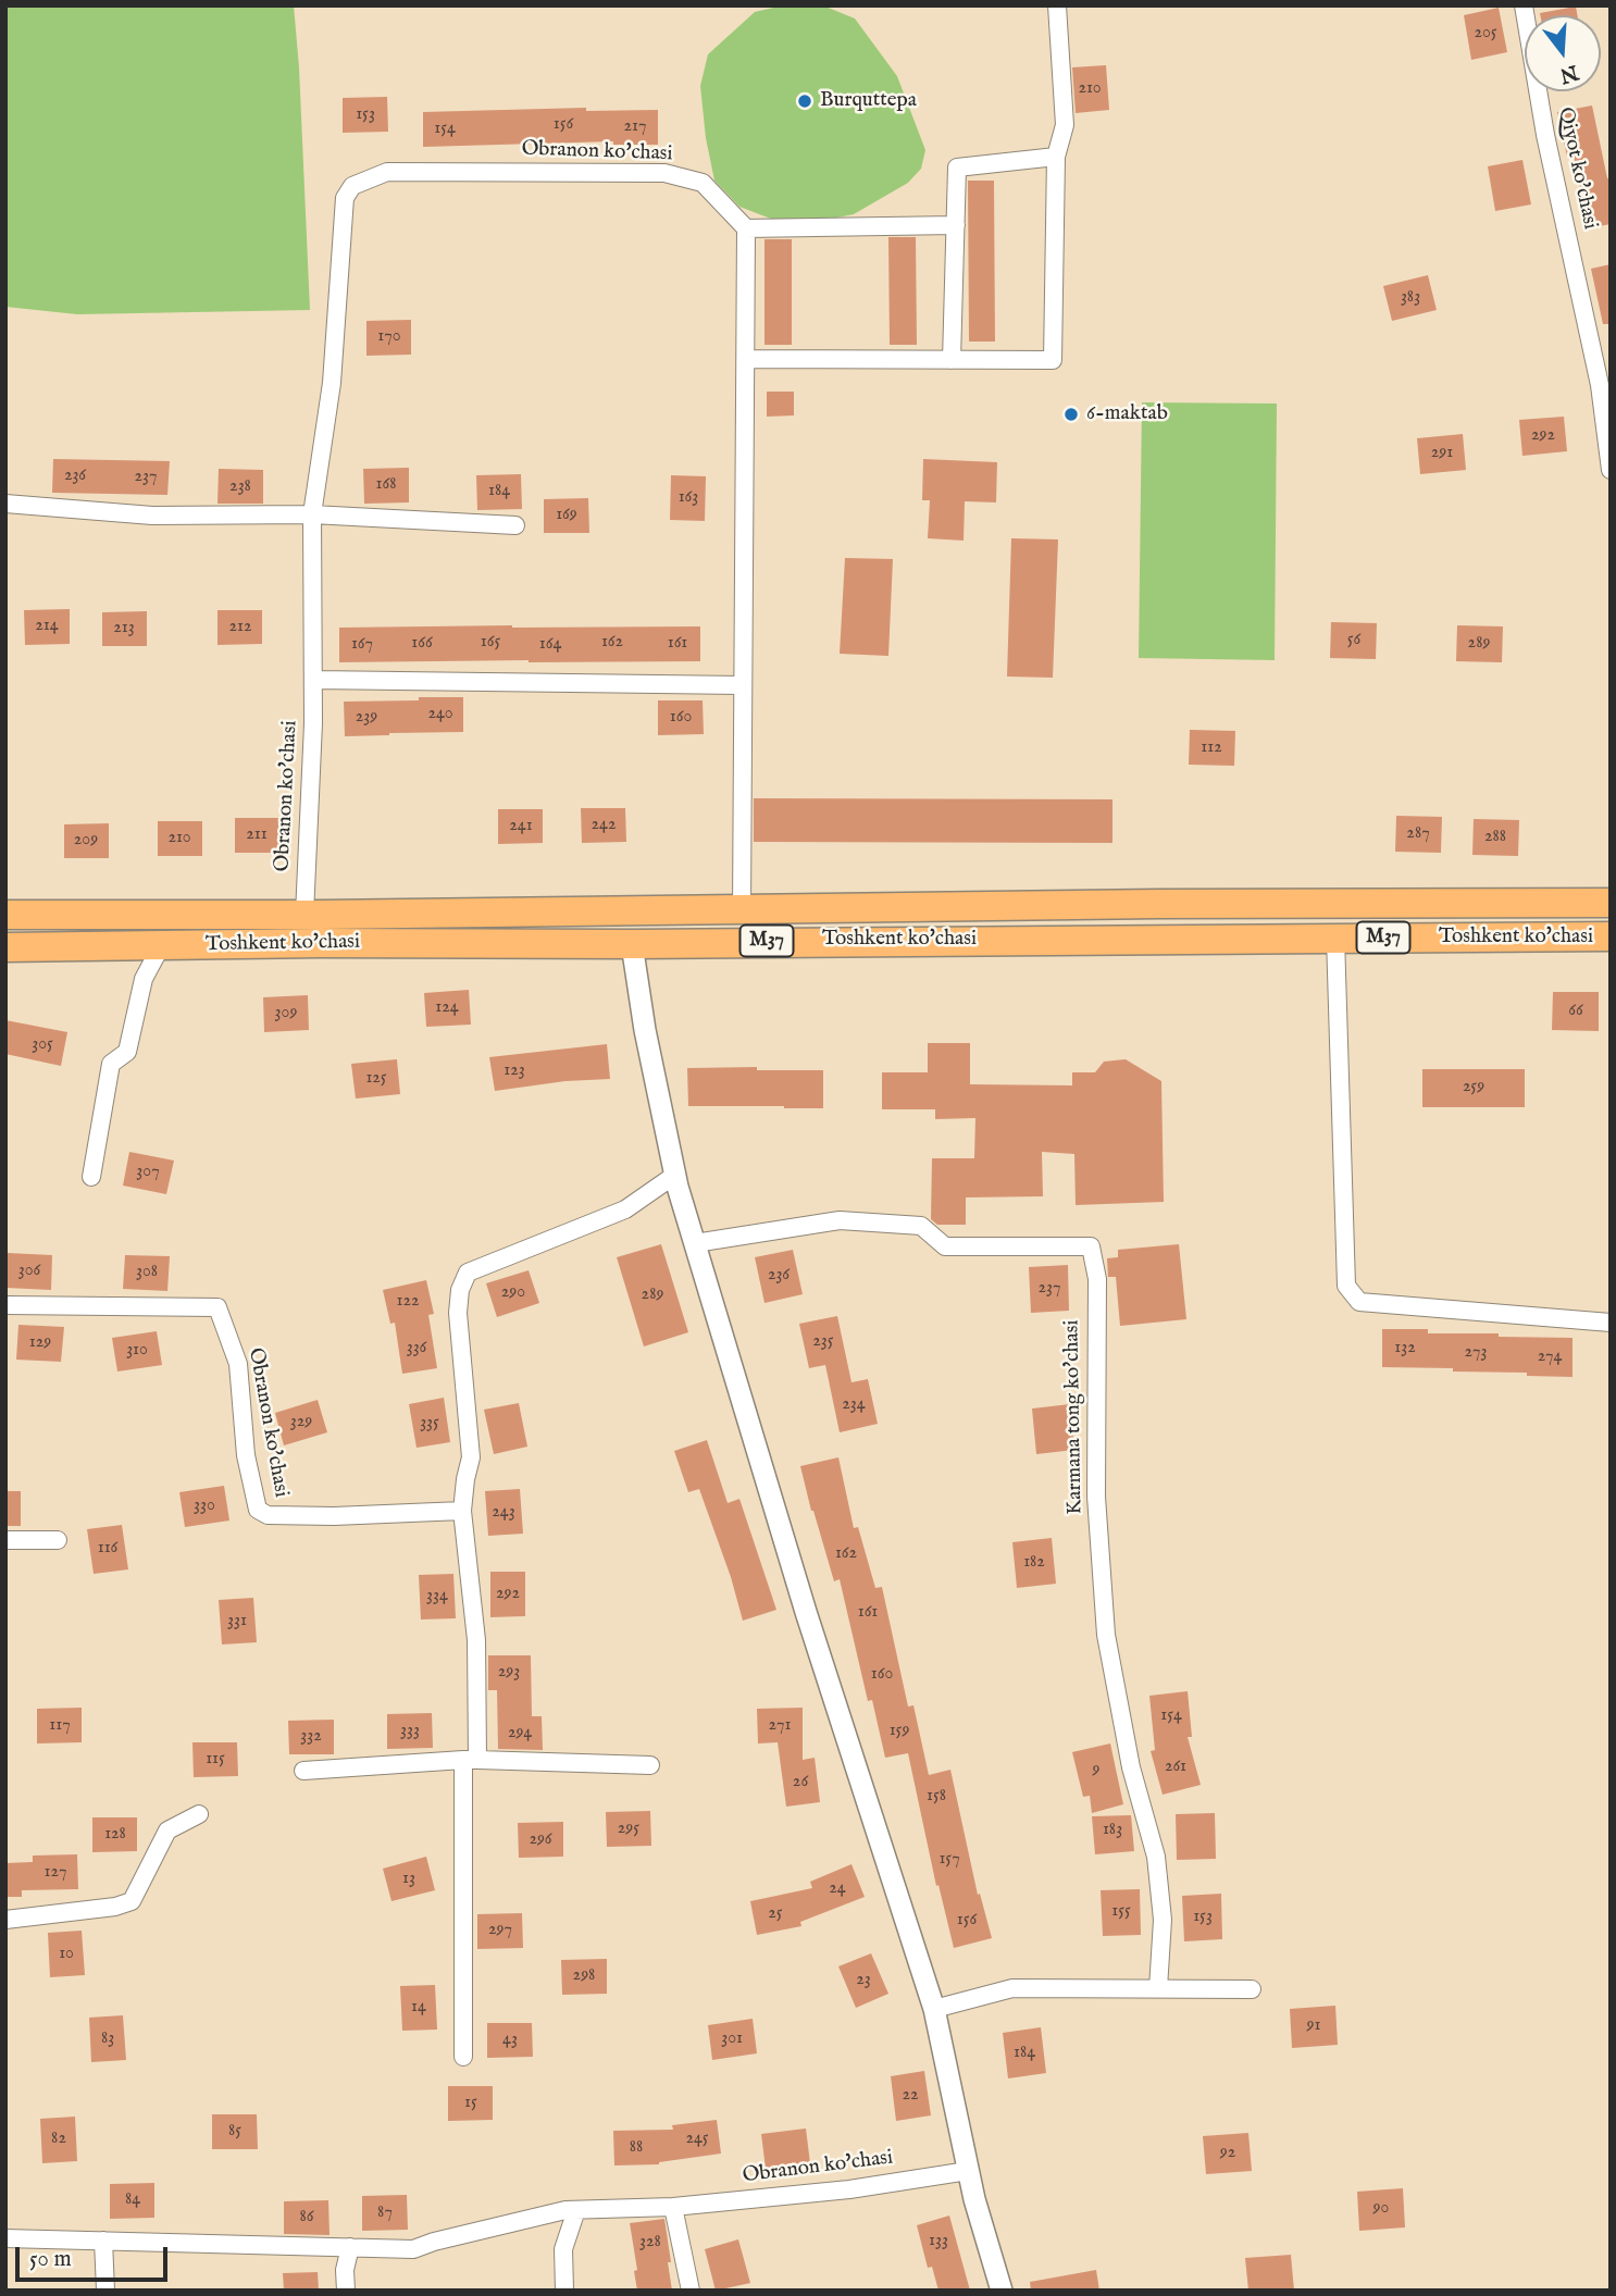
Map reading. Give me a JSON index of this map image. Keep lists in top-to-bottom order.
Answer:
{
  "streets": {
    "highway": ["M37", "Toshkent ko'chasi"],
    "street": ["Obranon ko'chasi", "Qiyot ko'chasi", "Karmana tong ko'chasi"]
  },
  "crossings": [
    ["Obranon ko'chasi", "Toshkent ko'chasi"]
  ],
  "places": ["Burquttepa", "6-maktab"],
  "house_numbers": [
    "205",
    "210",
    "153",
    "156",
    "217",
    "154",
    "383",
    "170",
    "292",
    "291",
    "236",
    "237",
    "168",
    "238",
    "184",
    "163",
    "169",
    "214",
    "212",
    "213",
    "56",
    "165",
    "162",
    "166",
    "161",
    "289",
    "167",
    "164",
    "240",
    "239",
    "160",
    "112",
    "242",
    "241",
    "287",
    "211",
    "288",
    "210",
    "209",
    "124",
    "66",
    "309",
    "305",
    "123",
    "125",
    "259",
    "307",
    "306",
    "308",
    "236",
    "237",
    "290",
    "289",
    "122",
    "235",
    "129",
    "336",
    "132",
    "310",
    "273",
    "274",
    "234",
    "329",
    "335",
    "330",
    "243",
    "116",
    "162",
    "182",
    "292",
    "334",
    "161",
    "331",
    "293",
    "160",
    "154",
    "117",
    "271",
    "333",
    "159",
    "294",
    "332",
    "115",
    "261",
    "9",
    "26",
    "158",
    "295",
    "183",
    "128",
    "296",
    "157",
    "127",
    "13",
    "24",
    "155",
    "25",
    "153",
    "156",
    "297",
    "10",
    "298",
    "23",
    "14",
    "91",
    "83",
    "301",
    "43",
    "184",
    "22",
    "15",
    "85",
    "82",
    "245",
    "88",
    "92",
    "84",
    "90",
    "87",
    "86",
    "133",
    "328"
  ],
  "scale_bar": "50 m",
  "north": "bottom"
}
